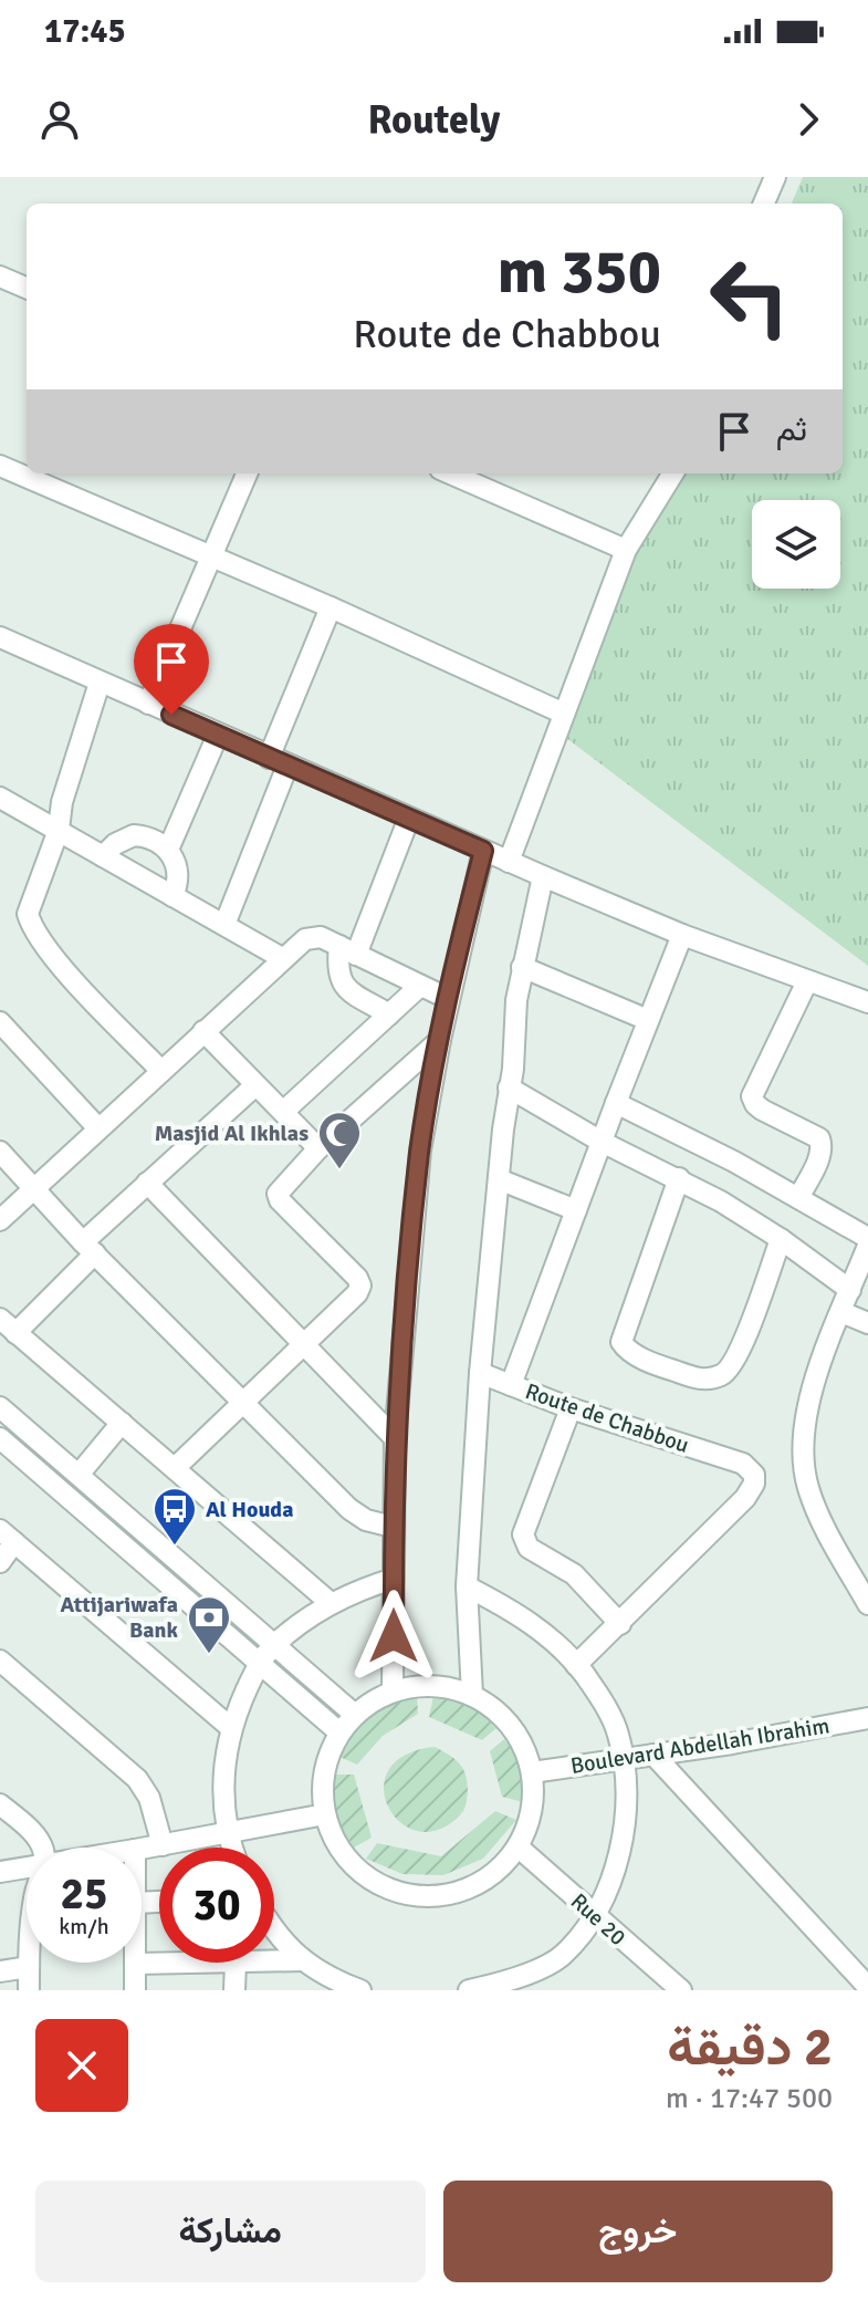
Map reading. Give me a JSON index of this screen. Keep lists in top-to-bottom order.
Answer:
{
  "streets": {
    "street": ["Route de Chabbou", "Boulevard Abdellah Ibrahim", "Rue 20"]
  },
  "crossings": [
    ["Boulevard Abdellah Ibrahim", "Rue 20"]
  ],
  "places": {
    "mosque": ["Masjid Al Ikhlas"],
    "bus stop": ["Al Houda"],
    "bank": ["Attijariwafa Bank"]
  },
  "page": {
    "status": "17:45",
    "header": "Routely",
    "turn": ["350 m", "Route de Chabbou"],
    "then": "ثم",
    "speed": "25 km/h",
    "limit": "30",
    "heading": ["2 دقيقة", "500 m · 17:47"],
    "buttons": ["خروج", "مشاركة"]
  }
}
